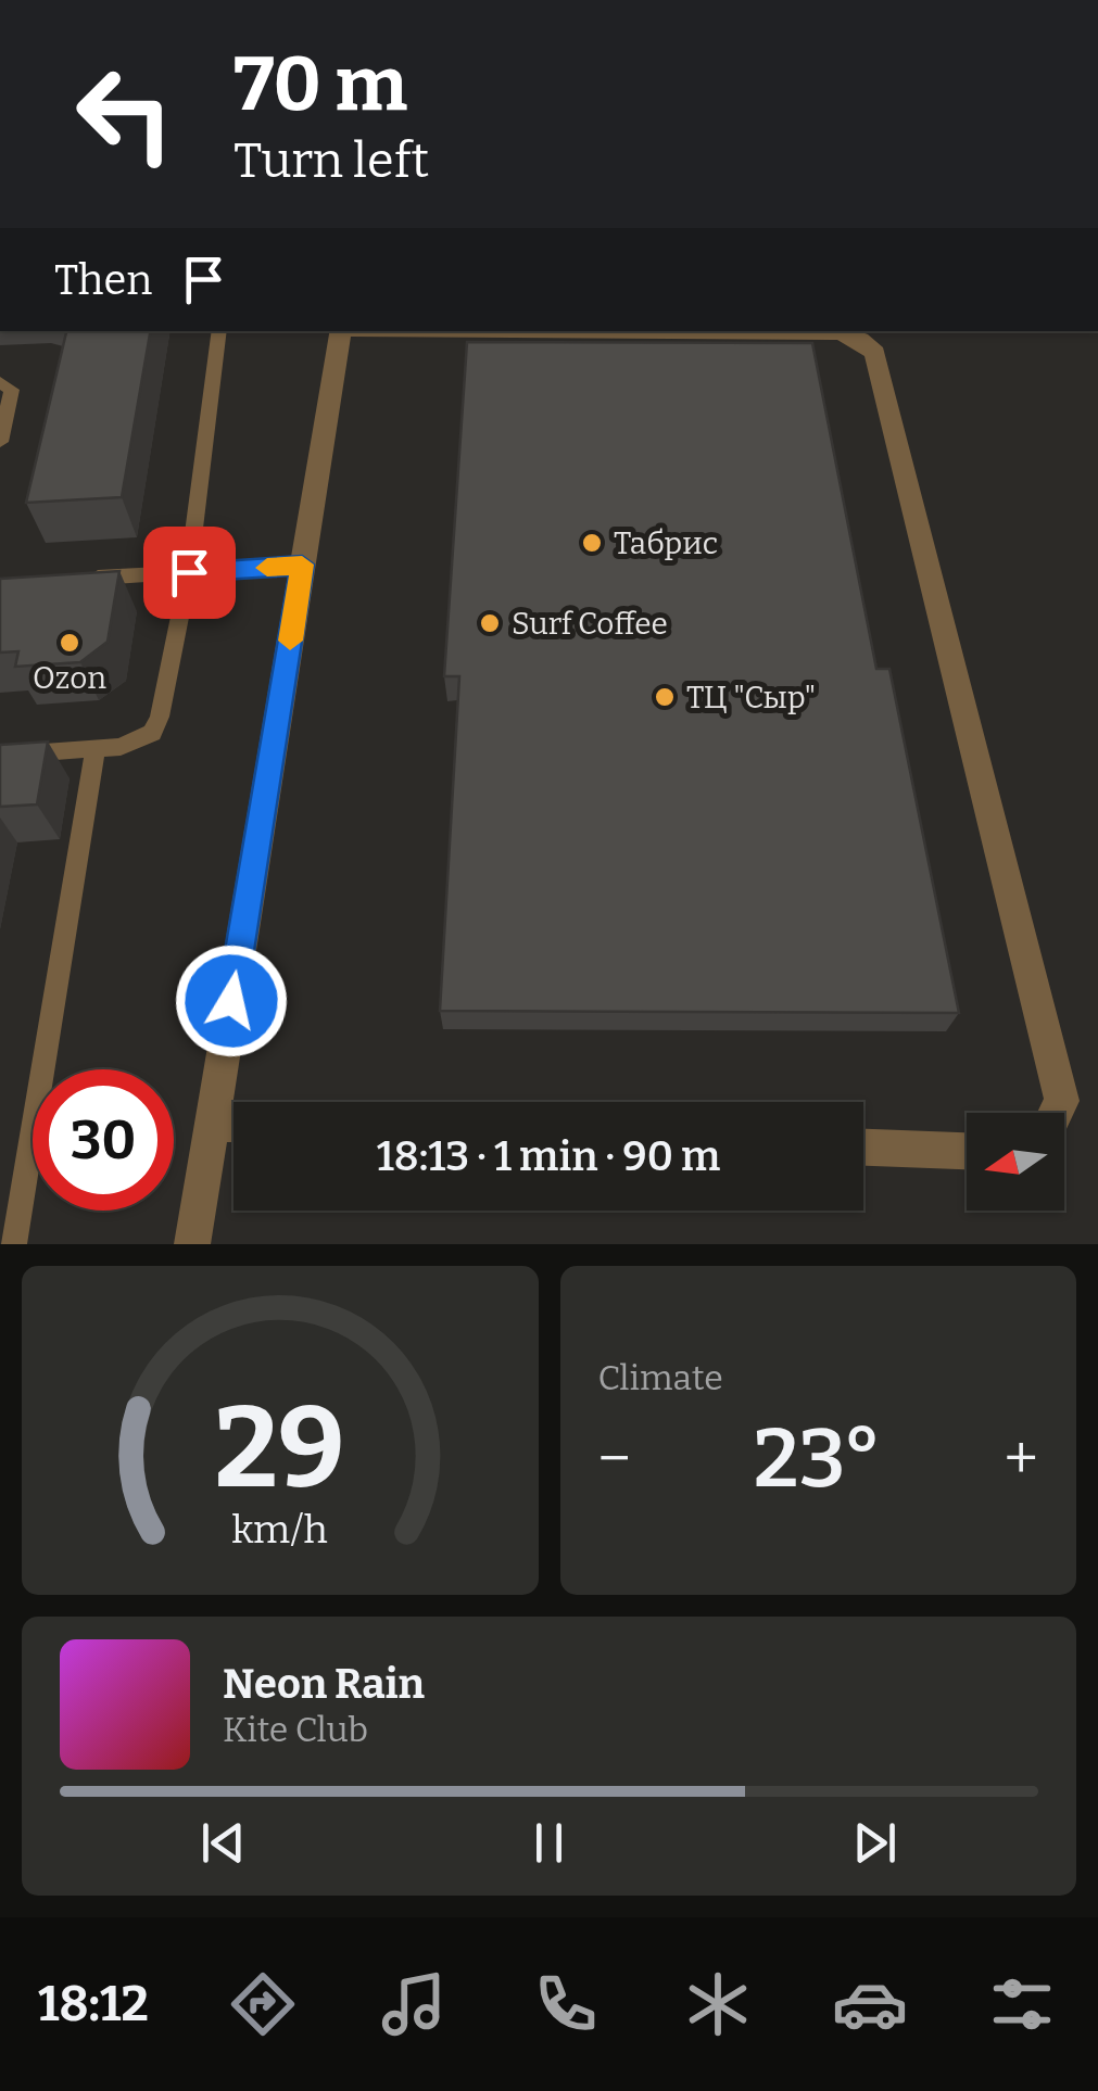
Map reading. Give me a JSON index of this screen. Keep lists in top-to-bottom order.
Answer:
{
  "places": [
    "Табрис",
    "Surf Coffee",
    "Ozon",
    "ТЦ \"Сыр\""
  ],
  "north": "left",
  "page": {
    "turn": ["70 m", "Turn left"],
    "then": "Then",
    "limit": "30",
    "trip": "18:13 · 1 min · 90 m",
    "tile": "Climate",
    "heat": ["−", "23°", "+"],
    "song": ["Neon Rain", "Kite Club"],
    "tabs": "18:12",
    "gauge": ["29", "km/h"]
  }
}
